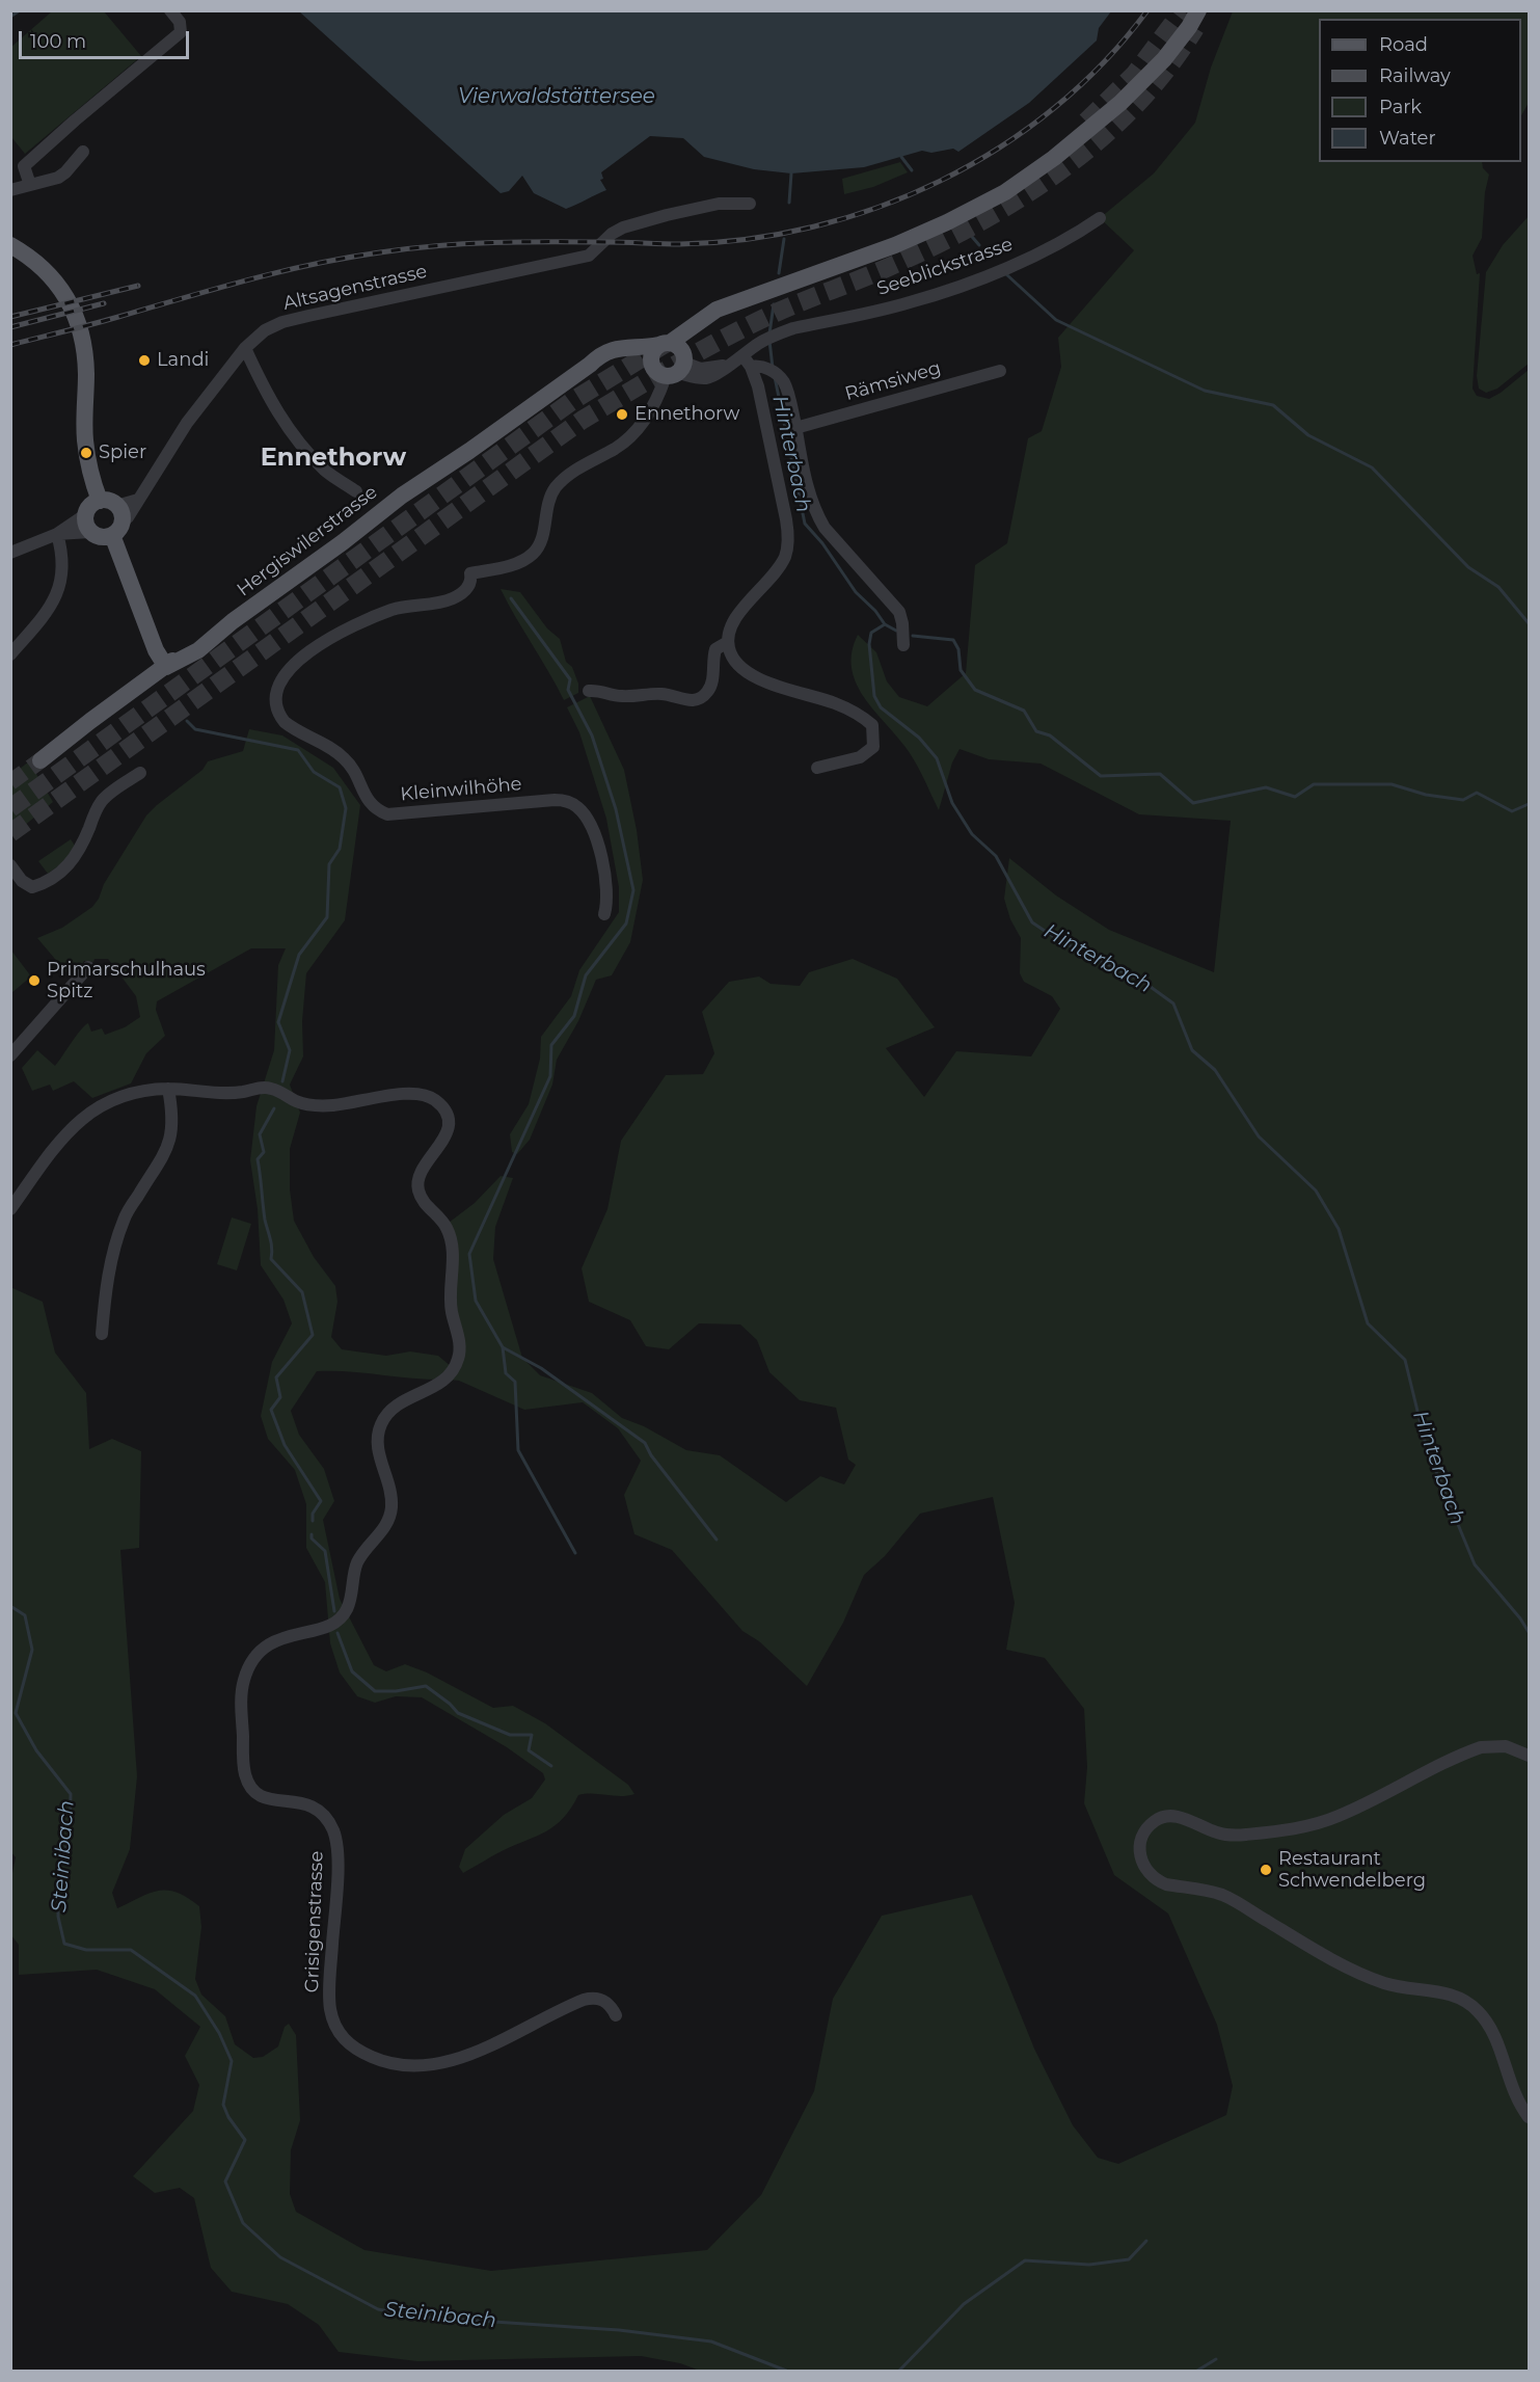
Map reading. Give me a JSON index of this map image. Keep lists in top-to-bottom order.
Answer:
{
  "streets": {
    "main road": ["Hergiswilerstrasse"],
    "street": [
      "Seeblickstrasse",
      "Altsagenstrasse",
      "Rämsiweg",
      "Kleinwilhöhe",
      "Grisigenstrasse"
    ]
  },
  "crossings": [
    ["Seeblickstrasse", "Hergiswilerstrasse"],
    ["Seeblickstrasse", "Kleinwilhöhe"],
    ["Hergiswilerstrasse", "Kleinwilhöhe"]
  ],
  "districts": ["Ennethorw"],
  "water": ["Vierwaldstättersee", "Hinterbach", "Steinibach"],
  "places": [
    "Landi",
    "Ennethorw",
    "Spier",
    "Primarschulhaus Spitz",
    "Restaurant Schwendelberg"
  ],
  "legend": [
    "Road",
    "Railway",
    "Park",
    "Water"
  ],
  "scale_bar": "100 m"
}
